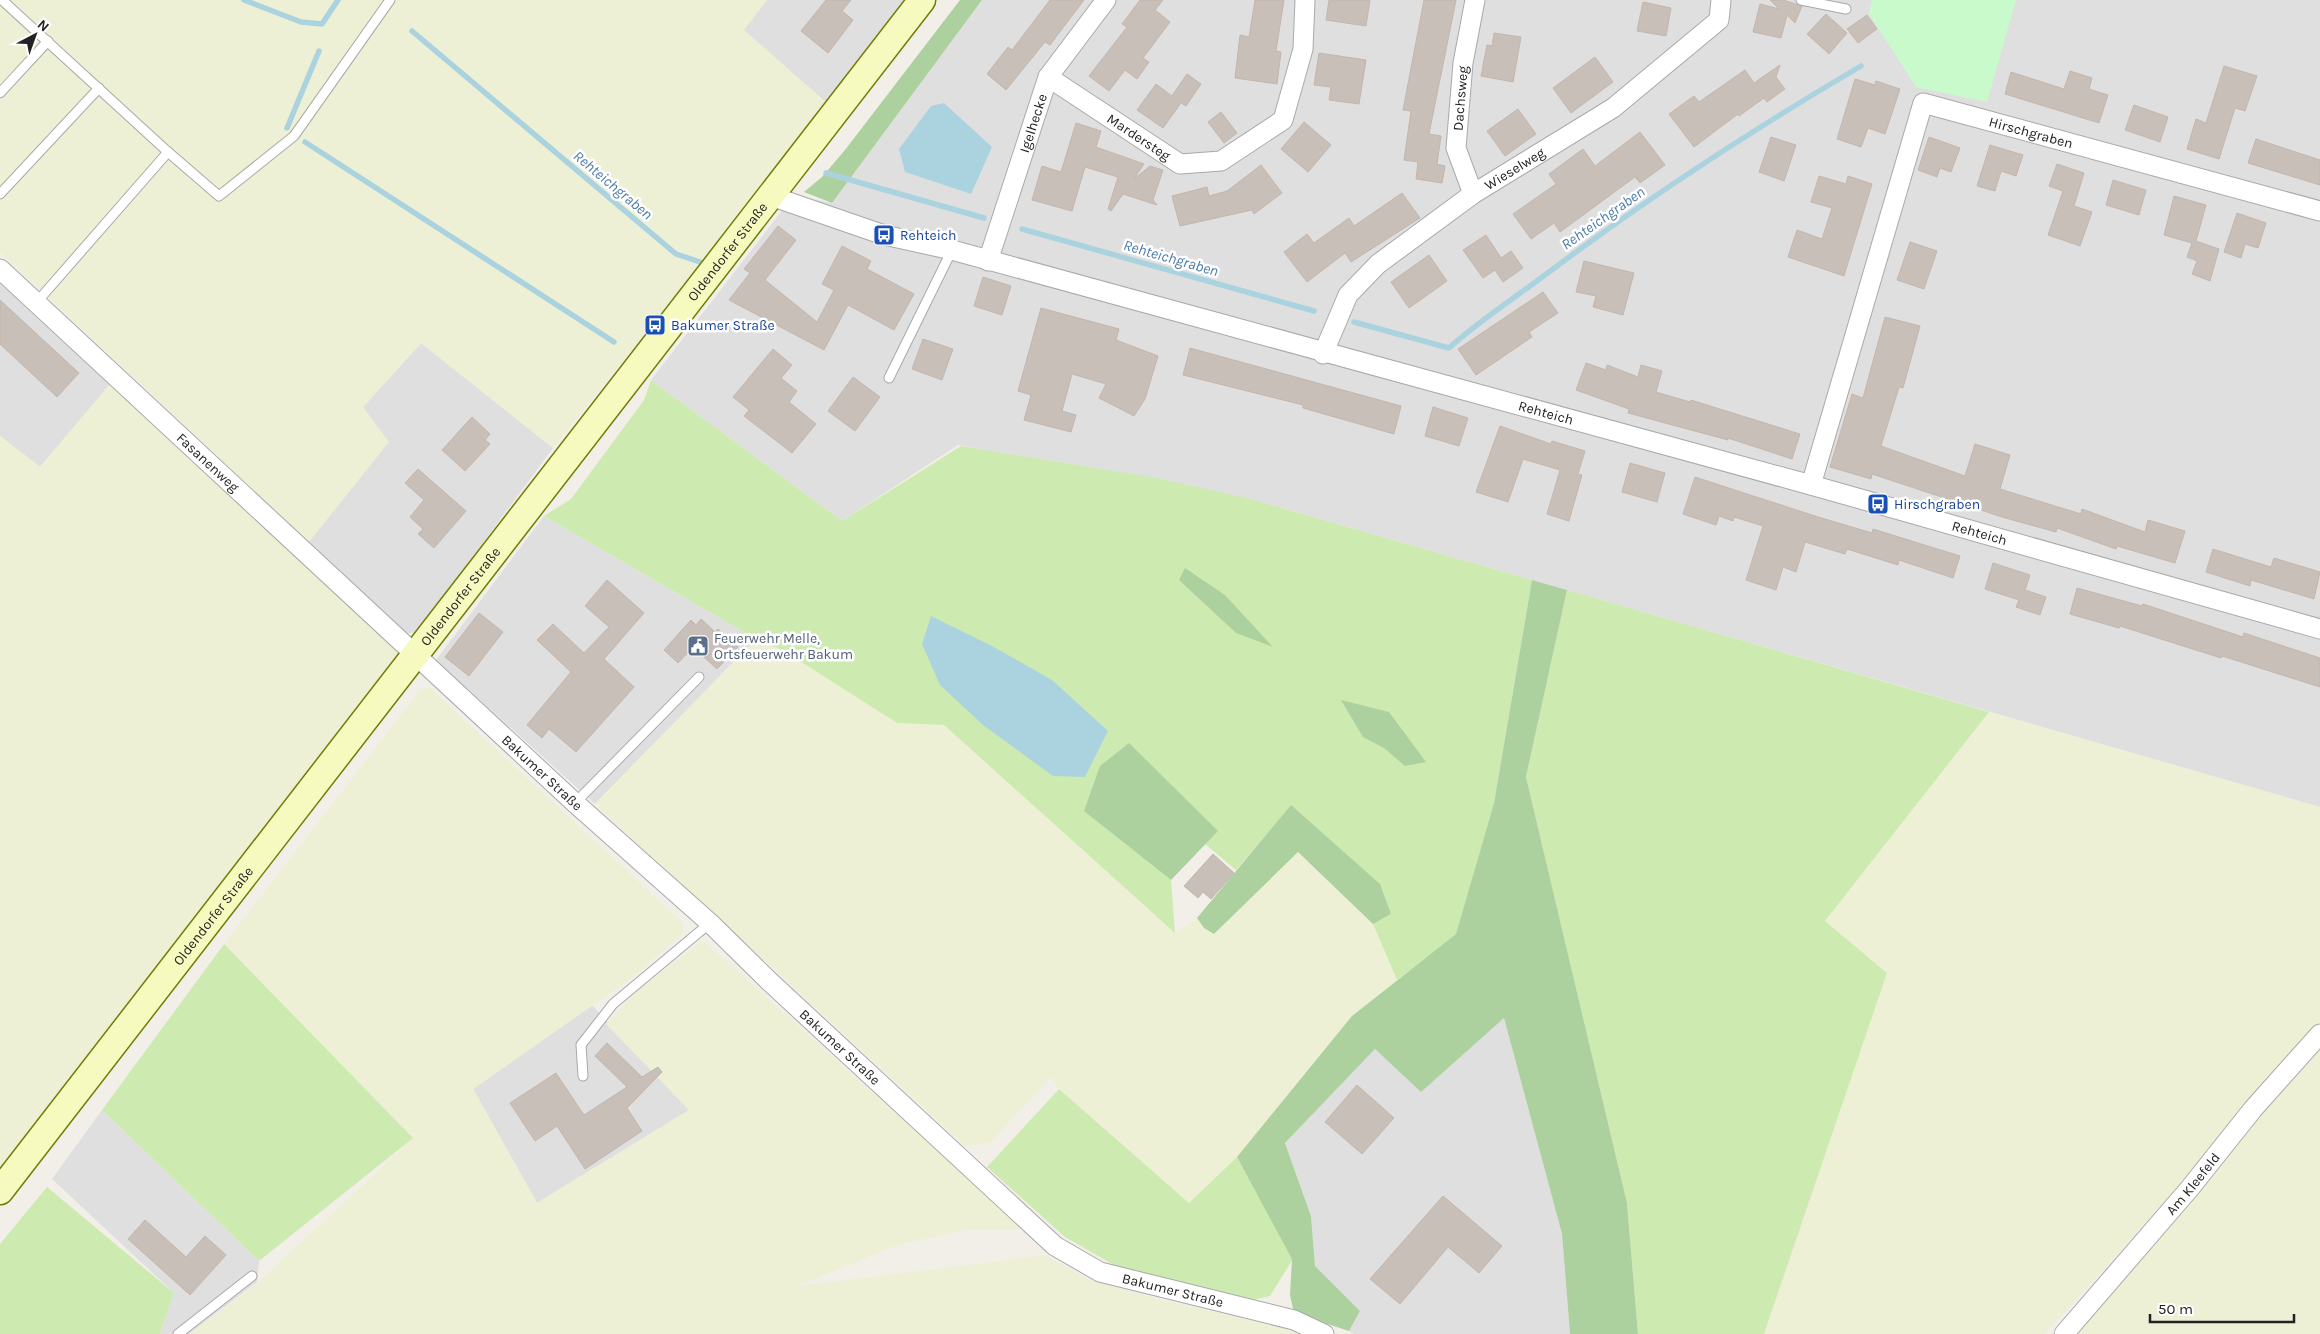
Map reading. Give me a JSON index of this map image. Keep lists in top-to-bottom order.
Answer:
{
  "streets": {
    "main road": ["Oldendorfer Straße"],
    "street": [
      "Dachsweg",
      "Igelhecke",
      "Hirschgraben",
      "Mardersteg",
      "Wieselweg",
      "Rehteich",
      "Fasanenweg",
      "Bakumer Straße",
      "Am Kleefeld"
    ]
  },
  "crossings": [
    ["Dachsweg", "Wieselweg"],
    ["Igelhecke", "Mardersteg"],
    ["Igelhecke", "Rehteich"],
    ["Hirschgraben", "Rehteich"],
    ["Wieselweg", "Rehteich"],
    ["Oldendorfer Straße", "Rehteich"],
    ["Oldendorfer Straße", "Fasanenweg"],
    ["Oldendorfer Straße", "Bakumer Straße"],
    ["Fasanenweg", "Bakumer Straße"]
  ],
  "water": ["Rehteichgraben"],
  "places": {
    "bus stop": ["Rehteich", "Bakumer Straße", "Hirschgraben"],
    "public building": ["Feuerwehr Melle, Ortsfeuerwehr Bakum"]
  },
  "scale_bar": "50 m",
  "north": "top right"
}
